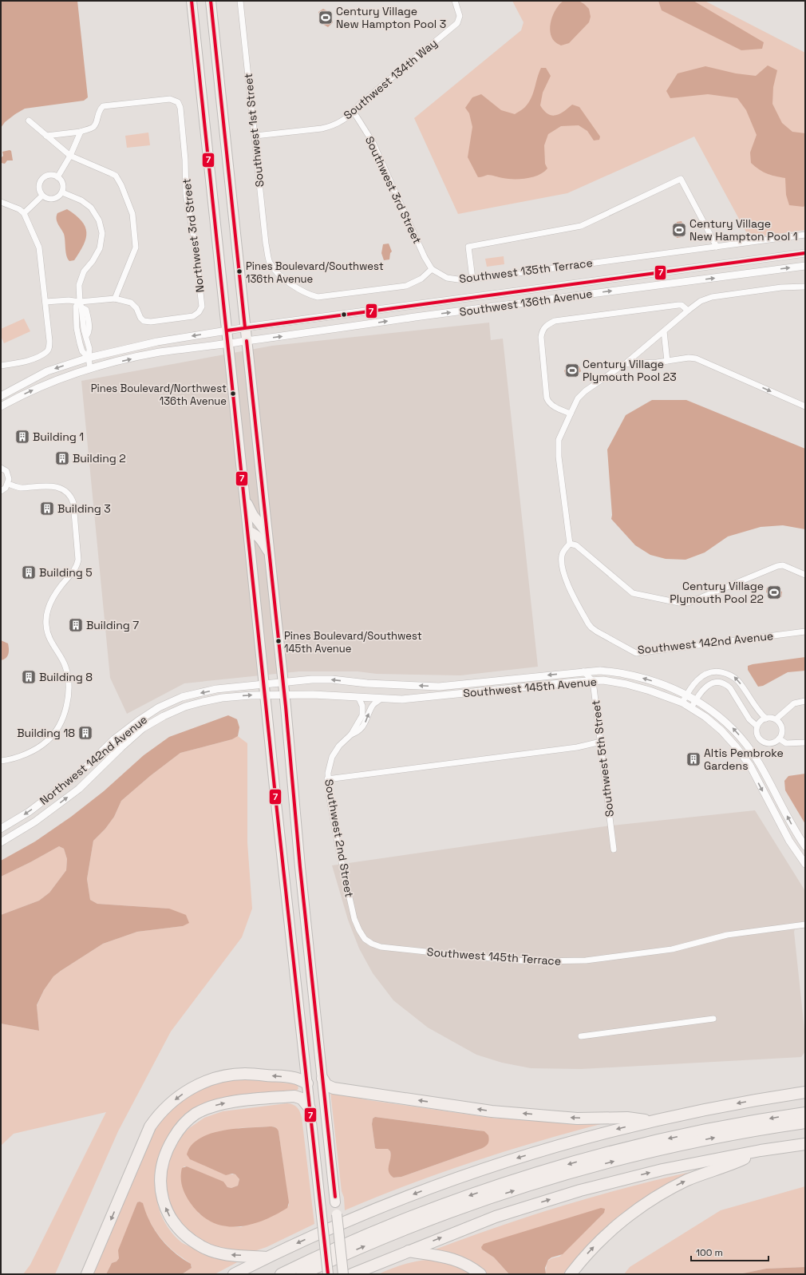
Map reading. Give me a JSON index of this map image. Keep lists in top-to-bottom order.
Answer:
{
  "streets": {
    "street": [
      "Southwest 134th Way",
      "Southwest 1st Street",
      "Southwest 3rd Street",
      "Northwest 3rd Street",
      "Southwest 135th Terrace",
      "Southwest 136th Avenue",
      "Southwest 142nd Avenue",
      "Southwest 145th Avenue",
      "Southwest 5th Street",
      "Northwest 142nd Avenue",
      "Southwest 2nd Street",
      "Southwest 145th Terrace"
    ]
  },
  "crossings": [
    ["Southwest 134th Way", "Southwest 1st Street"],
    ["Southwest 134th Way", "Southwest 3rd Street"],
    ["Southwest 1st Street", "Southwest 3rd Street"],
    ["Southwest 1st Street", "Southwest 135th Terrace"],
    ["Southwest 3rd Street", "Southwest 135th Terrace"],
    ["Southwest 145th Avenue", "Southwest 5th Street"],
    ["Southwest 145th Avenue", "Northwest 142nd Avenue"],
    ["Southwest 145th Avenue", "Southwest 2nd Street"],
    ["Southwest 2nd Street", "Southwest 145th Terrace"]
  ],
  "places": {
    "sports": [
      "Century Village New Hampton Pool 3",
      "Century Village New Hampton Pool 1",
      "Century Village Plymouth Pool 23",
      "Century Village Plymouth Pool 22"
    ],
    "other": ["Pines Boulevard/Southwest 136th Avenue", "Pines Boulevard/Northwest 136th Avenue", "Pines Boulevard/Southwest 145th Avenue"],
    "building": [
      "Building 1",
      "Building 2",
      "Building 3",
      "Building 5",
      "Building 7",
      "Building 8",
      "Building 18",
      "Altis Pembroke Gardens"
    ]
  },
  "lines": ["transit line 7"],
  "scale_bar": "100 m"
}
